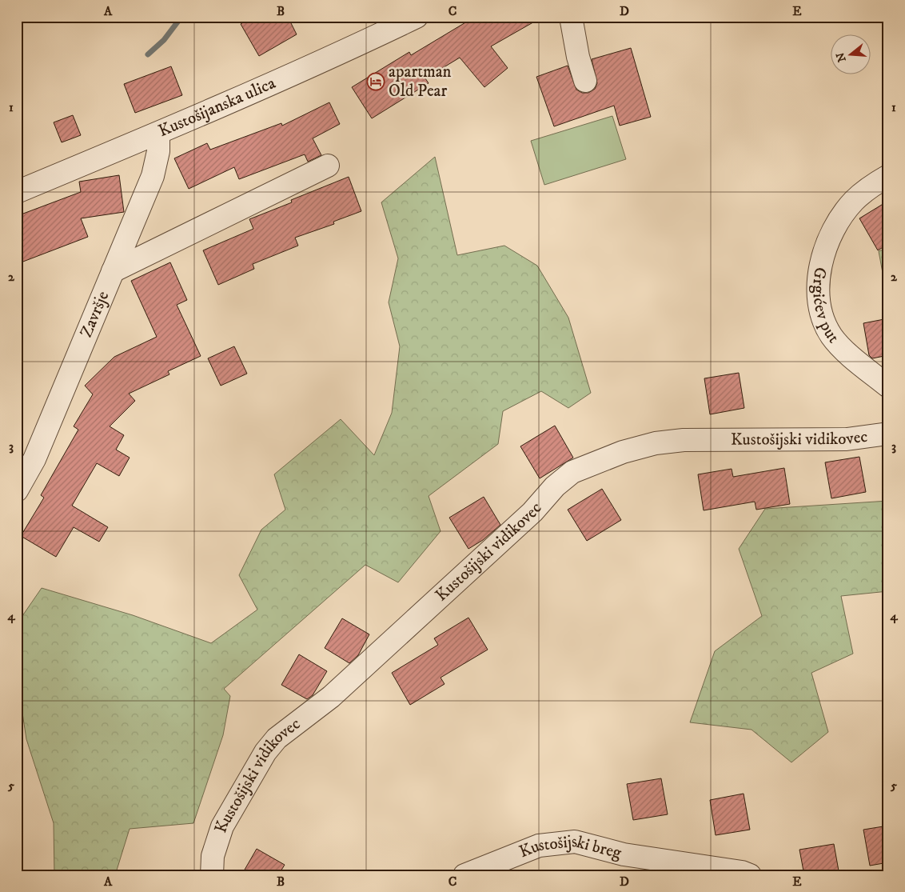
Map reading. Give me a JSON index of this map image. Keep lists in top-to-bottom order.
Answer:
{
  "streets": {
    "street": [
      "Kustošijanska ulica",
      "Grgićev put",
      "Završje",
      "Kustošijski vidikovec",
      "Kustošijski breg"
    ]
  },
  "crossings": [
    ["Kustošijanska ulica", "Završje"]
  ],
  "places": {
    "hotel": ["apartman Old Pear"]
  },
  "north": "left",
  "grid": {
    "columns": [
      "A",
      "B",
      "C",
      "D",
      "E"
    ],
    "rows": [
      "1",
      "2",
      "3",
      "4",
      "5"
    ]
  }
}
